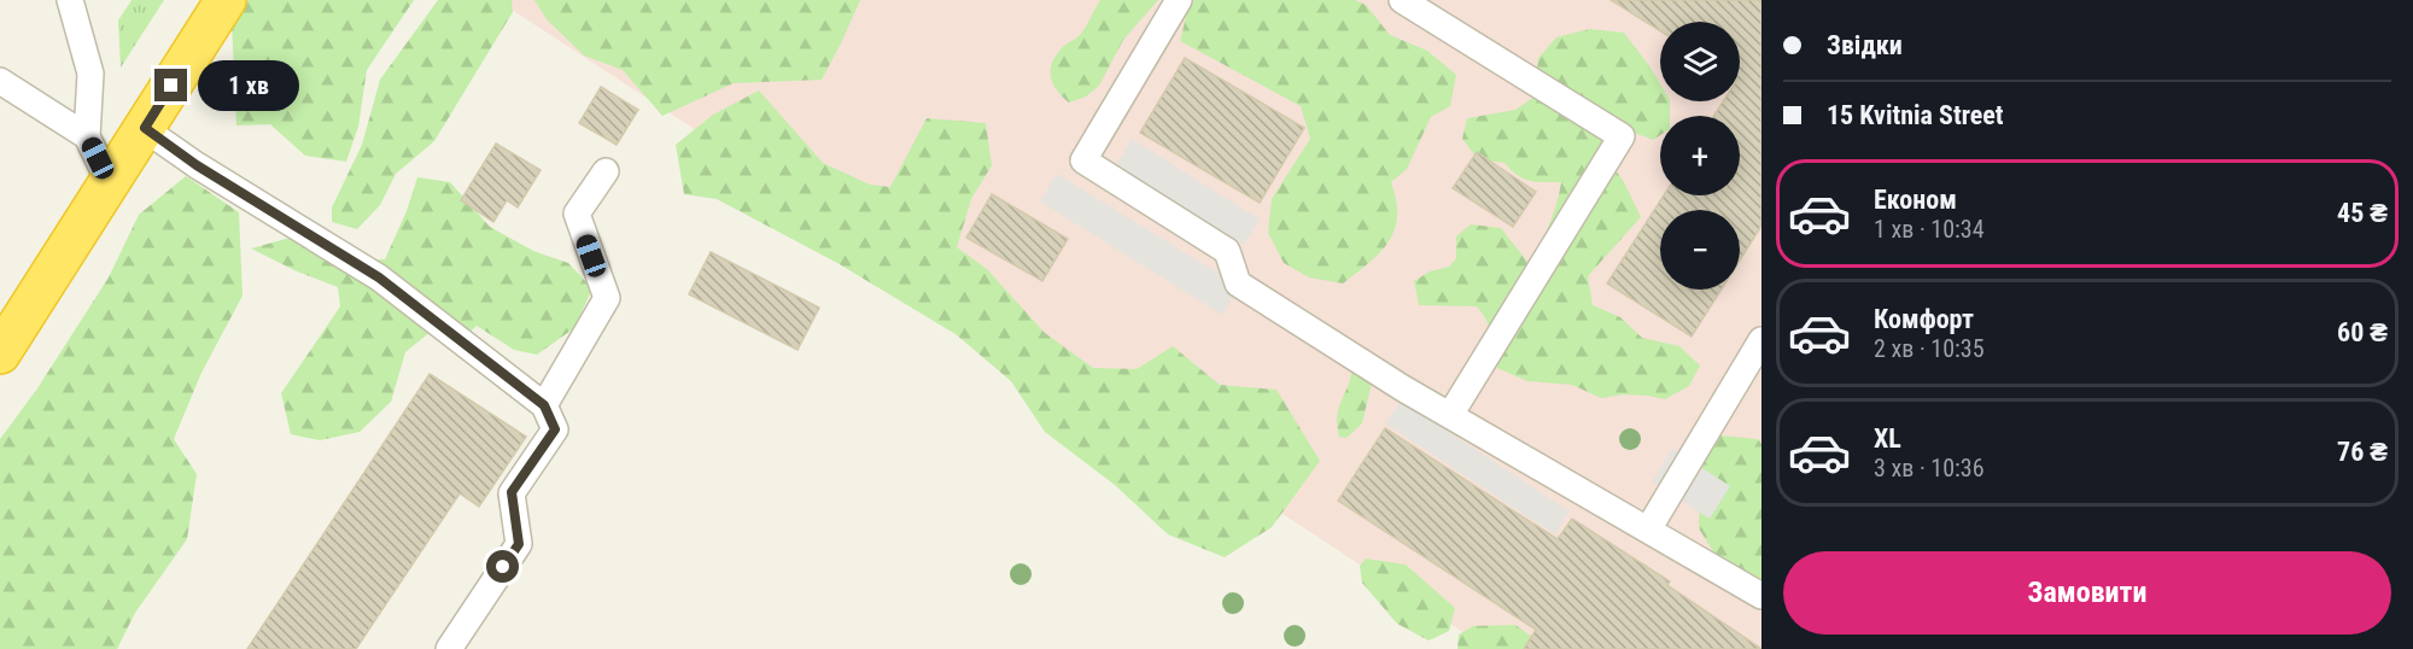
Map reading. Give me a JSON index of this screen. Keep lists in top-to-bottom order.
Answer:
{
  "page": {
    "banner": ["Звідки", "15 Kvitnia Street"],
    "map_buttons": ["+", "−"],
    "bubble": "1 хв",
    "list": [
      {
        "name": "Економ",
        "note": "1 хв · 10:34",
        "value": "45 ₴"
      },
      {
        "name": "Комфорт",
        "note": "2 хв · 10:35",
        "value": "60 ₴"
      },
      {
        "name": "XL",
        "note": "3 хв · 10:36",
        "value": "76 ₴"
      }
    ],
    "buttons": "Замовити"
  }
}
